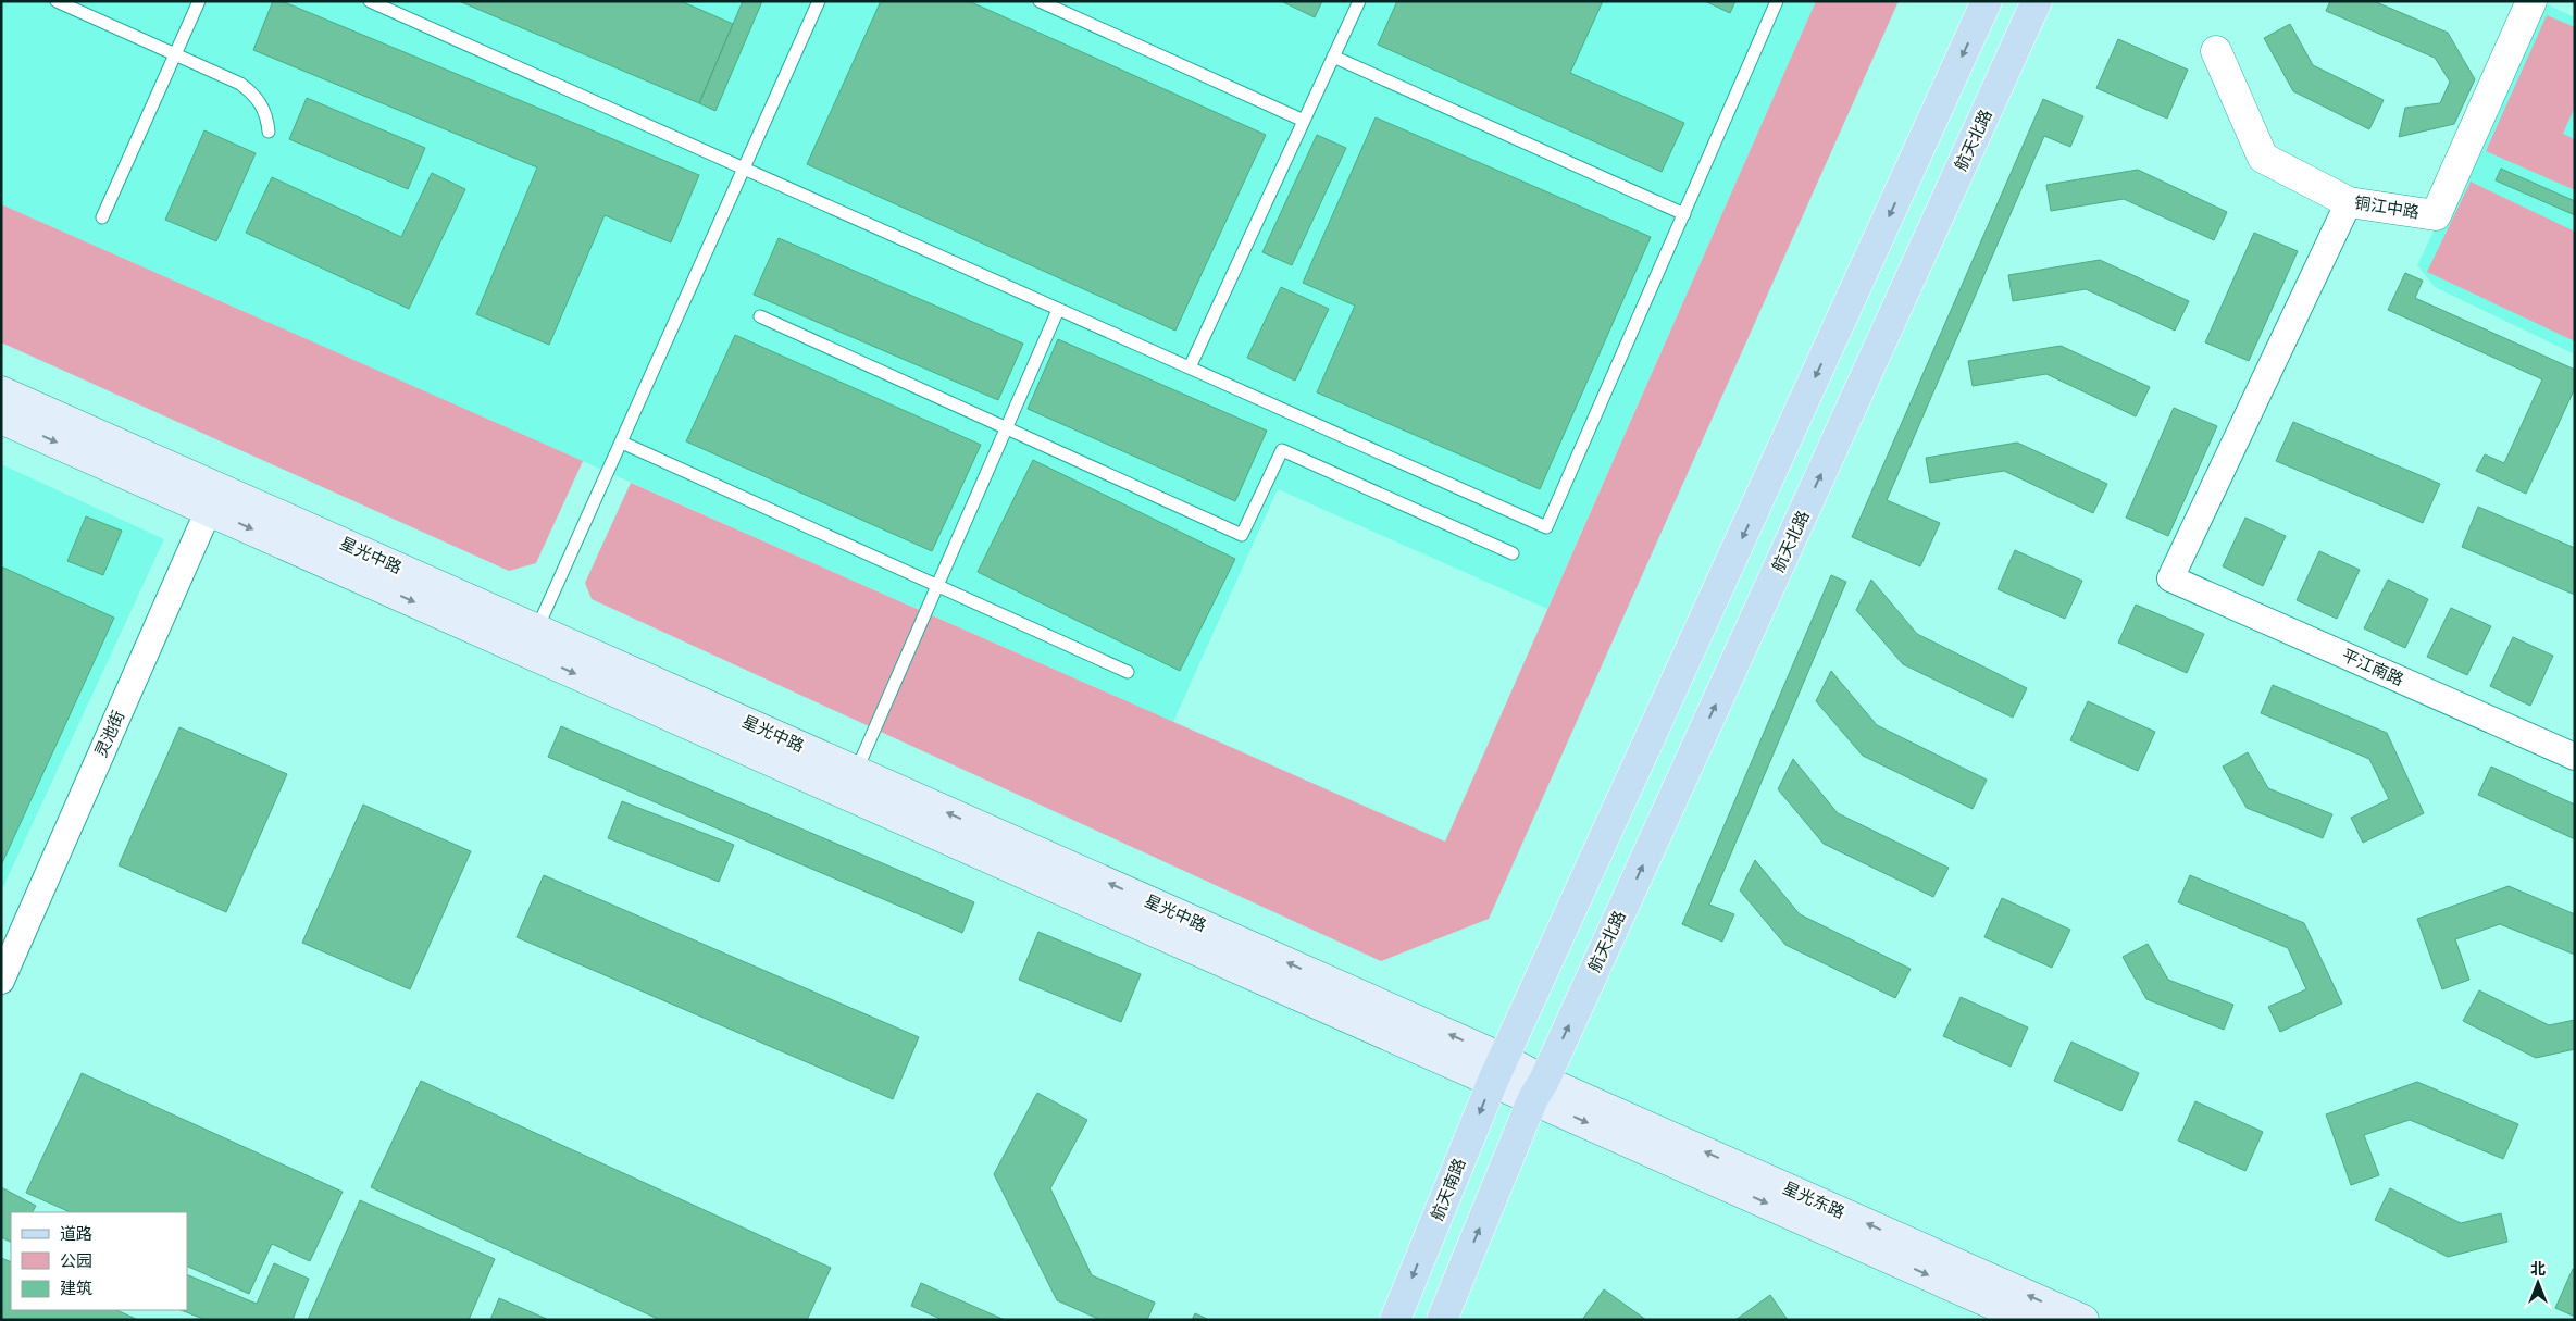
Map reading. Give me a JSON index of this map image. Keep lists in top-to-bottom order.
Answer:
{
  "streets": {
    "main road": [
      "航天北路",
      "星光中路",
      "航天南路",
      "星光东路"
    ],
    "street": ["铜江中路", "平江南路", "灵池街"]
  },
  "crossings": [
    ["航天北路", "星光中路"],
    ["航天北路", "星光东路"],
    ["铜江中路", "平江南路"],
    ["星光中路", "灵池街"],
    ["星光中路", "航天南路"],
    ["星光中路", "星光东路"]
  ],
  "legend": ["道路", "公园", "建筑"],
  "north": "top"
}
